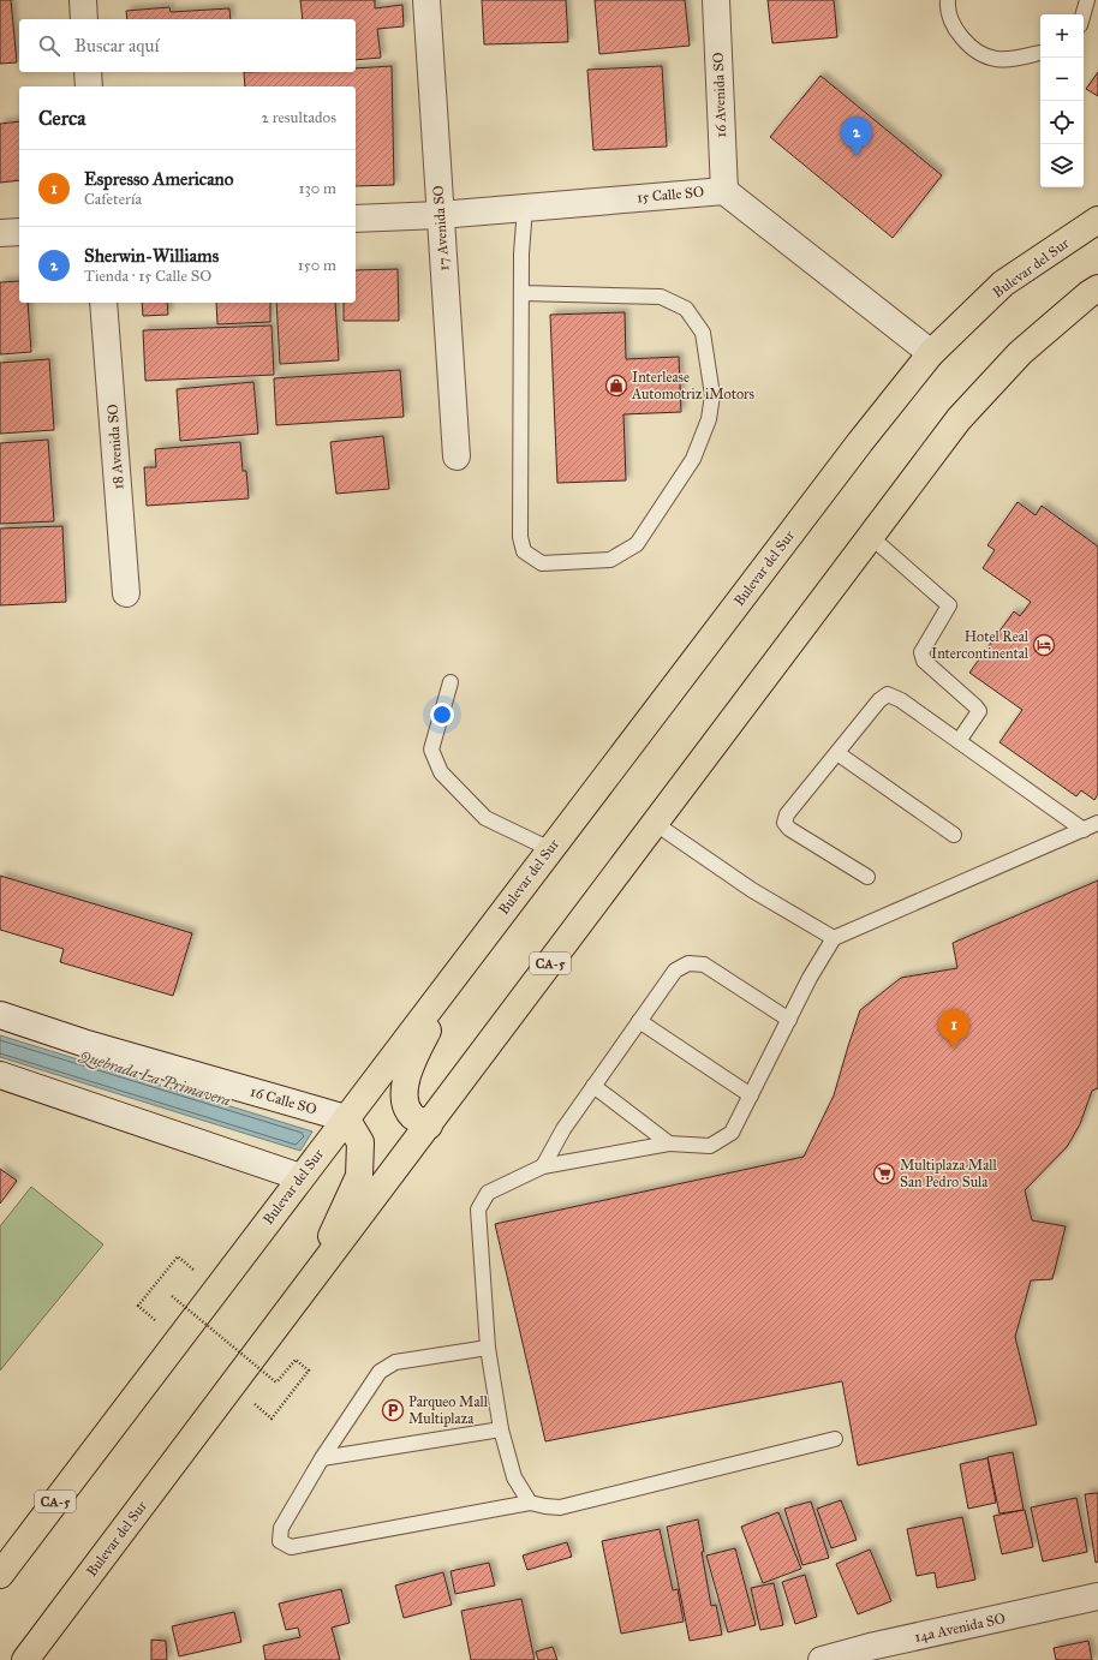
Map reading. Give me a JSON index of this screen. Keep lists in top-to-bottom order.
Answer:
{
  "streets": {
    "highway": ["Bulevar del Sur", "CA-5"],
    "street": [
      "16 Avenida SO",
      "15 Calle SO",
      "17 Avenida SO",
      "18 Avenida SO",
      "16 Calle SO",
      "14a Avenida SO"
    ]
  },
  "crossings": [
    ["16 Avenida SO", "15 Calle SO"],
    ["15 Calle SO", "17 Avenida SO"],
    ["15 Calle SO", "Bulevar del Sur"],
    ["Bulevar del Sur", "16 Calle SO"]
  ],
  "water": ["Quebrada La Primavera"],
  "places": {
    "shop": ["Interlease Automotriz iMotors"],
    "hotel": ["Hotel Real Intercontinental"],
    "supermarket": ["Multiplaza Mall San Pedro Sula"],
    "parking": ["Parqueo Mall Multiplaza"]
  },
  "page": {
    "map_buttons": ["+", "−"],
    "search": "Buscar aquí",
    "heading": ["Cerca", "2 resultados"],
    "pins": ["2", "1"],
    "list": [
      {
        "mark": "1",
        "name": "Espresso Americano",
        "note": "Cafetería",
        "value": "130 m"
      },
      {
        "mark": "2",
        "name": "Sherwin-Williams",
        "note": "Tienda · 15 Calle SO",
        "value": "150 m"
      }
    ]
  }
}
